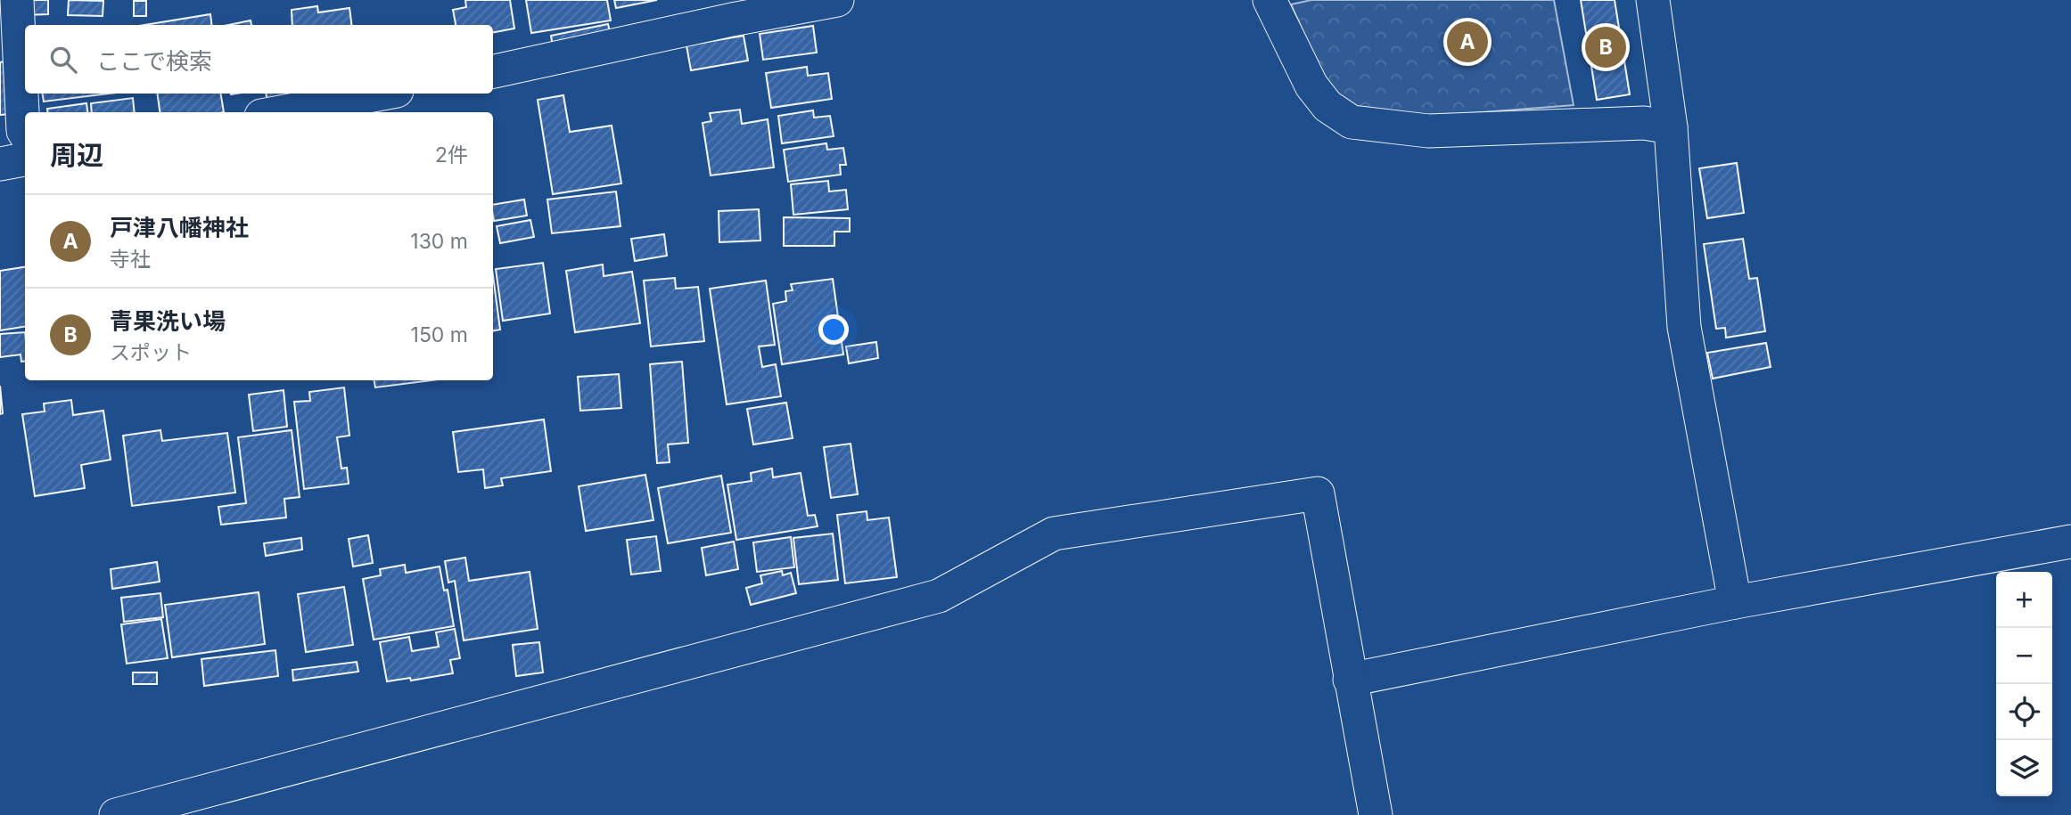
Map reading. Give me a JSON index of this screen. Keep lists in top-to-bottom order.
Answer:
{
  "page": {
    "pins": ["A", "B"],
    "search": "ここで検索",
    "heading": ["周辺", "2件"],
    "list": [
      {
        "mark": "A",
        "name": "戸津八幡神社",
        "note": "寺社",
        "value": "130 m"
      },
      {
        "mark": "B",
        "name": "青果洗い場",
        "note": "スポット",
        "value": "150 m"
      }
    ],
    "map_buttons": ["+", "−"]
  }
}
